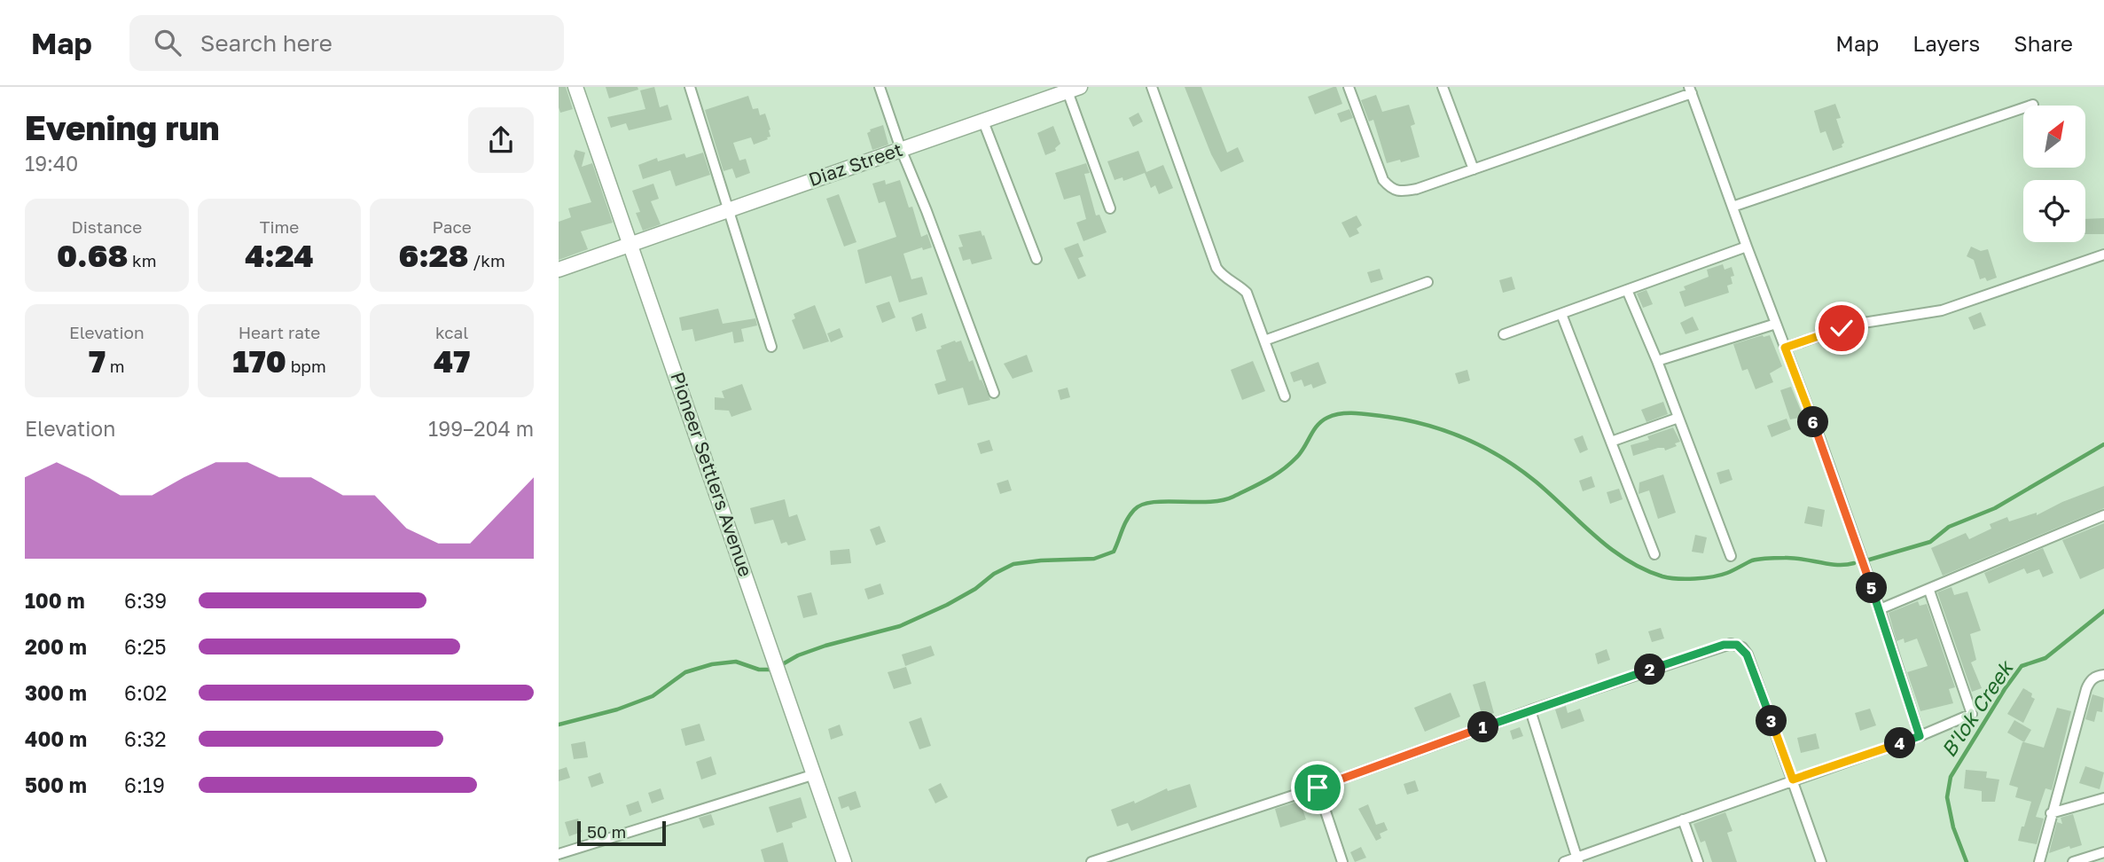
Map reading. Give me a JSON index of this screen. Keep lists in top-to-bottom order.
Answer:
{
  "streets": {
    "street": ["Diaz Street", "Pioneer Settlers Avenue"]
  },
  "crossings": [
    ["Diaz Street", "Pioneer Settlers Avenue"]
  ],
  "water": ["B'lok Creek"],
  "scale_bar": "50 m",
  "north": "top right",
  "page": {
    "header": "Map",
    "search": "Search here",
    "nav": ["Map", "Layers", "Share"],
    "heading": ["Evening run", "19:40"],
    "stats": [
      ["Distance", "0.68 km"],
      ["Time", "4:24"],
      ["Pace", "6:28 /km"],
      ["Elevation", "7 m"],
      ["Heart rate", "170 bpm"],
      ["kcal", "47"]
    ],
    "chart": ["Elevation", "199–204 m"],
    "pins": [
      "6",
      "5",
      "2",
      "3",
      "1",
      "4"
    ],
    "list": [
      {
        "name": "100 m",
        "note": "6:39"
      },
      {
        "name": "200 m",
        "note": "6:25"
      },
      {
        "name": "300 m",
        "note": "6:02"
      },
      {
        "name": "400 m",
        "note": "6:32"
      },
      {
        "name": "500 m",
        "note": "6:19"
      }
    ],
    "scale": "50 m"
  }
}
